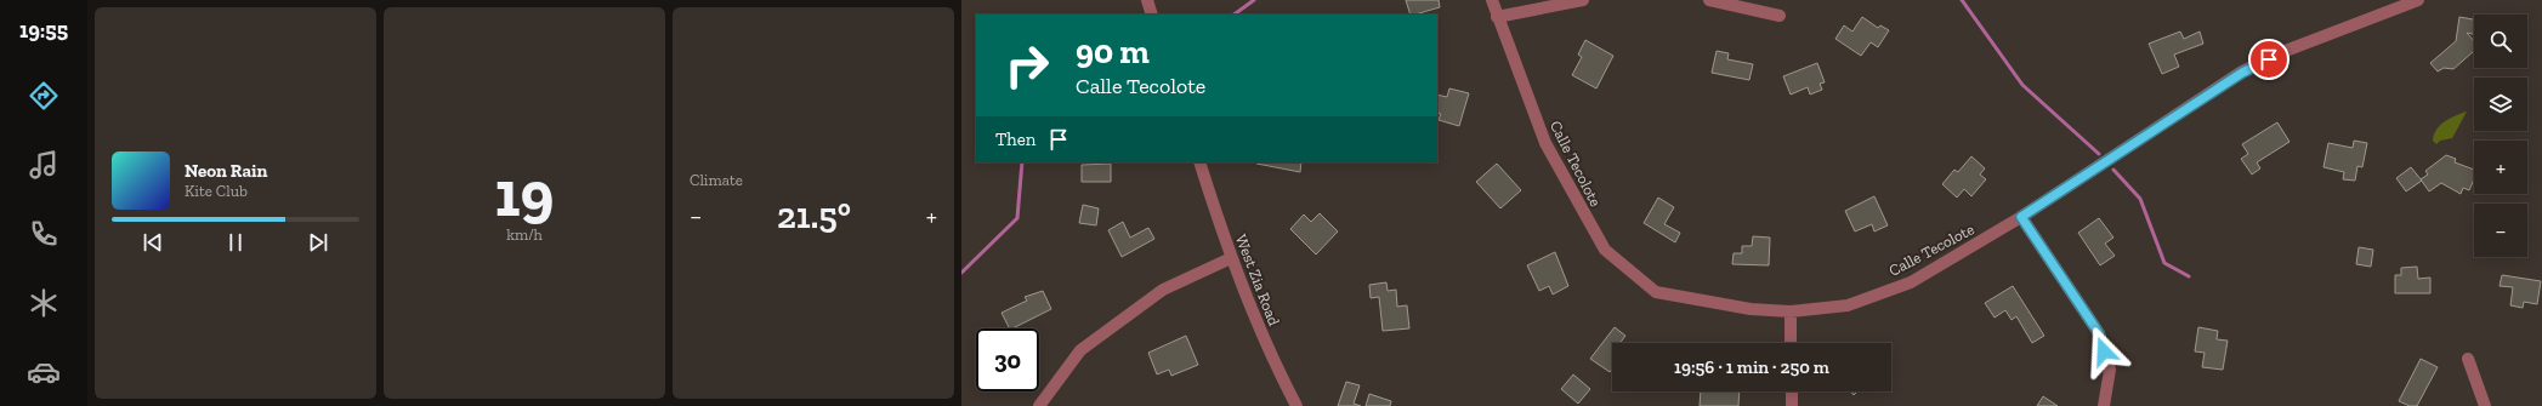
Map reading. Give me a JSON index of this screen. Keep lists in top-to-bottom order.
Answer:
{
  "streets": {
    "street": ["Calle Tecolote", "West Zia Road"]
  },
  "page": {
    "tabs": "19:55",
    "tile": [
      ["19", "km/h"],
      "Climate"
    ],
    "map_buttons": ["+", "−"],
    "turn": ["90 m", "Calle Tecolote"],
    "then": "Then",
    "song": ["Neon Rain", "Kite Club"],
    "heat": ["−", "21.5°", "+"],
    "limit": "30",
    "trip": "19:56 · 1 min · 250 m"
  }
}
